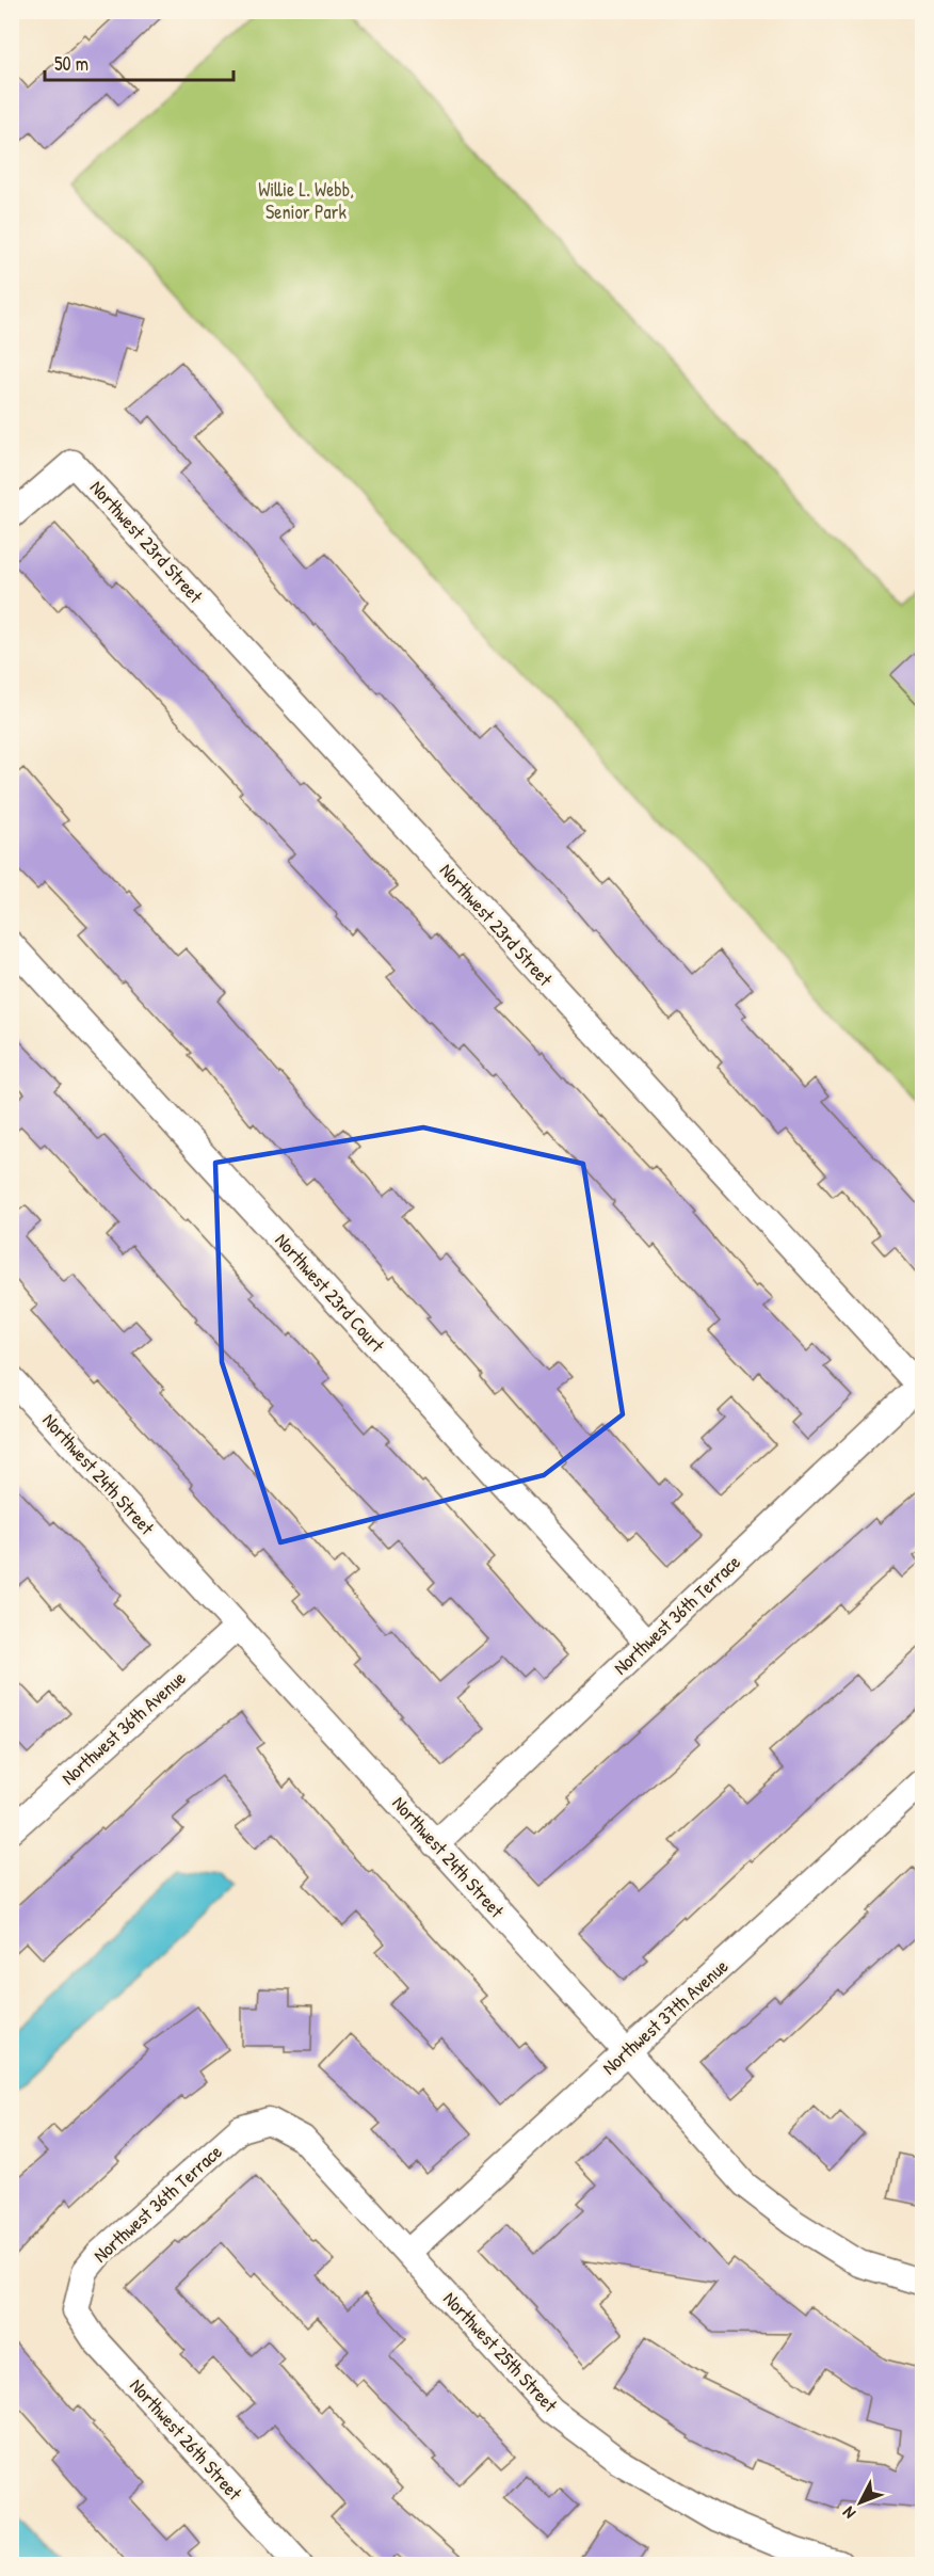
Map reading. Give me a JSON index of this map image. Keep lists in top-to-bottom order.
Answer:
{
  "streets": {
    "street": [
      "Northwest 23rd Street",
      "Northwest 23rd Court",
      "Northwest 24th Street",
      "Northwest 36th Terrace",
      "Northwest 36th Avenue",
      "Northwest 37th Avenue",
      "Northwest 25th Street",
      "Northwest 26th Street"
    ]
  },
  "crossings": [
    ["Northwest 23rd Street", "Northwest 36th Terrace"],
    ["Northwest 23rd Court", "Northwest 36th Terrace"],
    ["Northwest 24th Street", "Northwest 36th Terrace"],
    ["Northwest 24th Street", "Northwest 36th Avenue"],
    ["Northwest 24th Street", "Northwest 37th Avenue"],
    ["Northwest 36th Terrace", "Northwest 25th Street"],
    ["Northwest 36th Terrace", "Northwest 26th Street"],
    ["Northwest 37th Avenue", "Northwest 25th Street"]
  ],
  "parks": ["Willie L. Webb, Senior Park"],
  "scale_bar": "50 m",
  "north": "bottom left"
}
